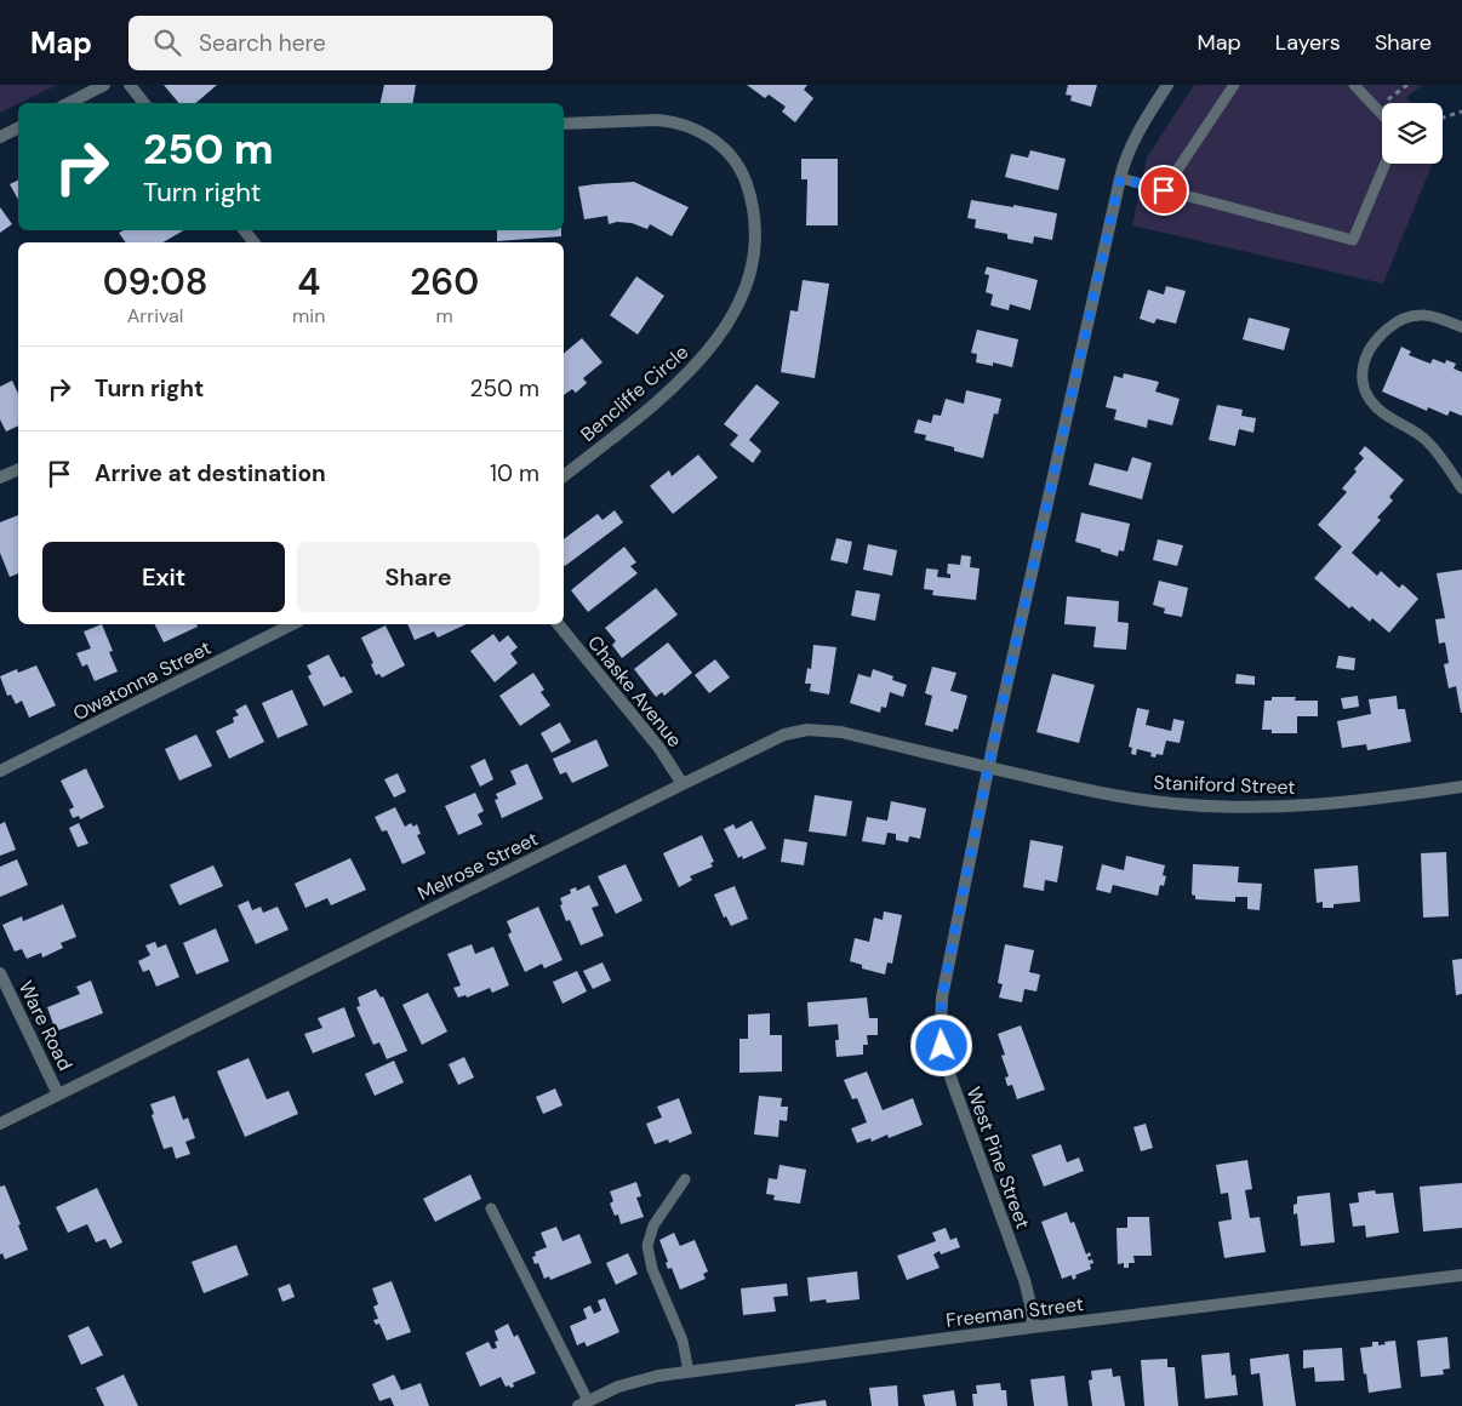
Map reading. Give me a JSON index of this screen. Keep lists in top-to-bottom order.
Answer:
{
  "streets": {
    "street": [
      "Bencliffe Circle",
      "Owatonna Street",
      "Chaske Avenue",
      "Staniford Street",
      "Melrose Street",
      "Ware Road",
      "West Pine Street",
      "Freeman Street"
    ]
  },
  "crossings": [
    ["Chaske Avenue", "Melrose Street"],
    ["Staniford Street", "Melrose Street"],
    ["Staniford Street", "West Pine Street"],
    ["Melrose Street", "Ware Road"],
    ["Melrose Street", "West Pine Street"],
    ["West Pine Street", "Freeman Street"]
  ],
  "page": {
    "header": "Map",
    "search": "Search here",
    "nav": ["Map", "Layers", "Share"],
    "turn": ["250 m", "Turn right"],
    "eta": [
      "09:08",
      "Arrival",
      "4",
      "min",
      "260",
      "m"
    ],
    "list": [
      {
        "name": "Turn right",
        "value": "250 m"
      },
      {
        "name": "Arrive at destination",
        "value": "10 m"
      }
    ],
    "buttons": ["Exit", "Share"]
  }
}
